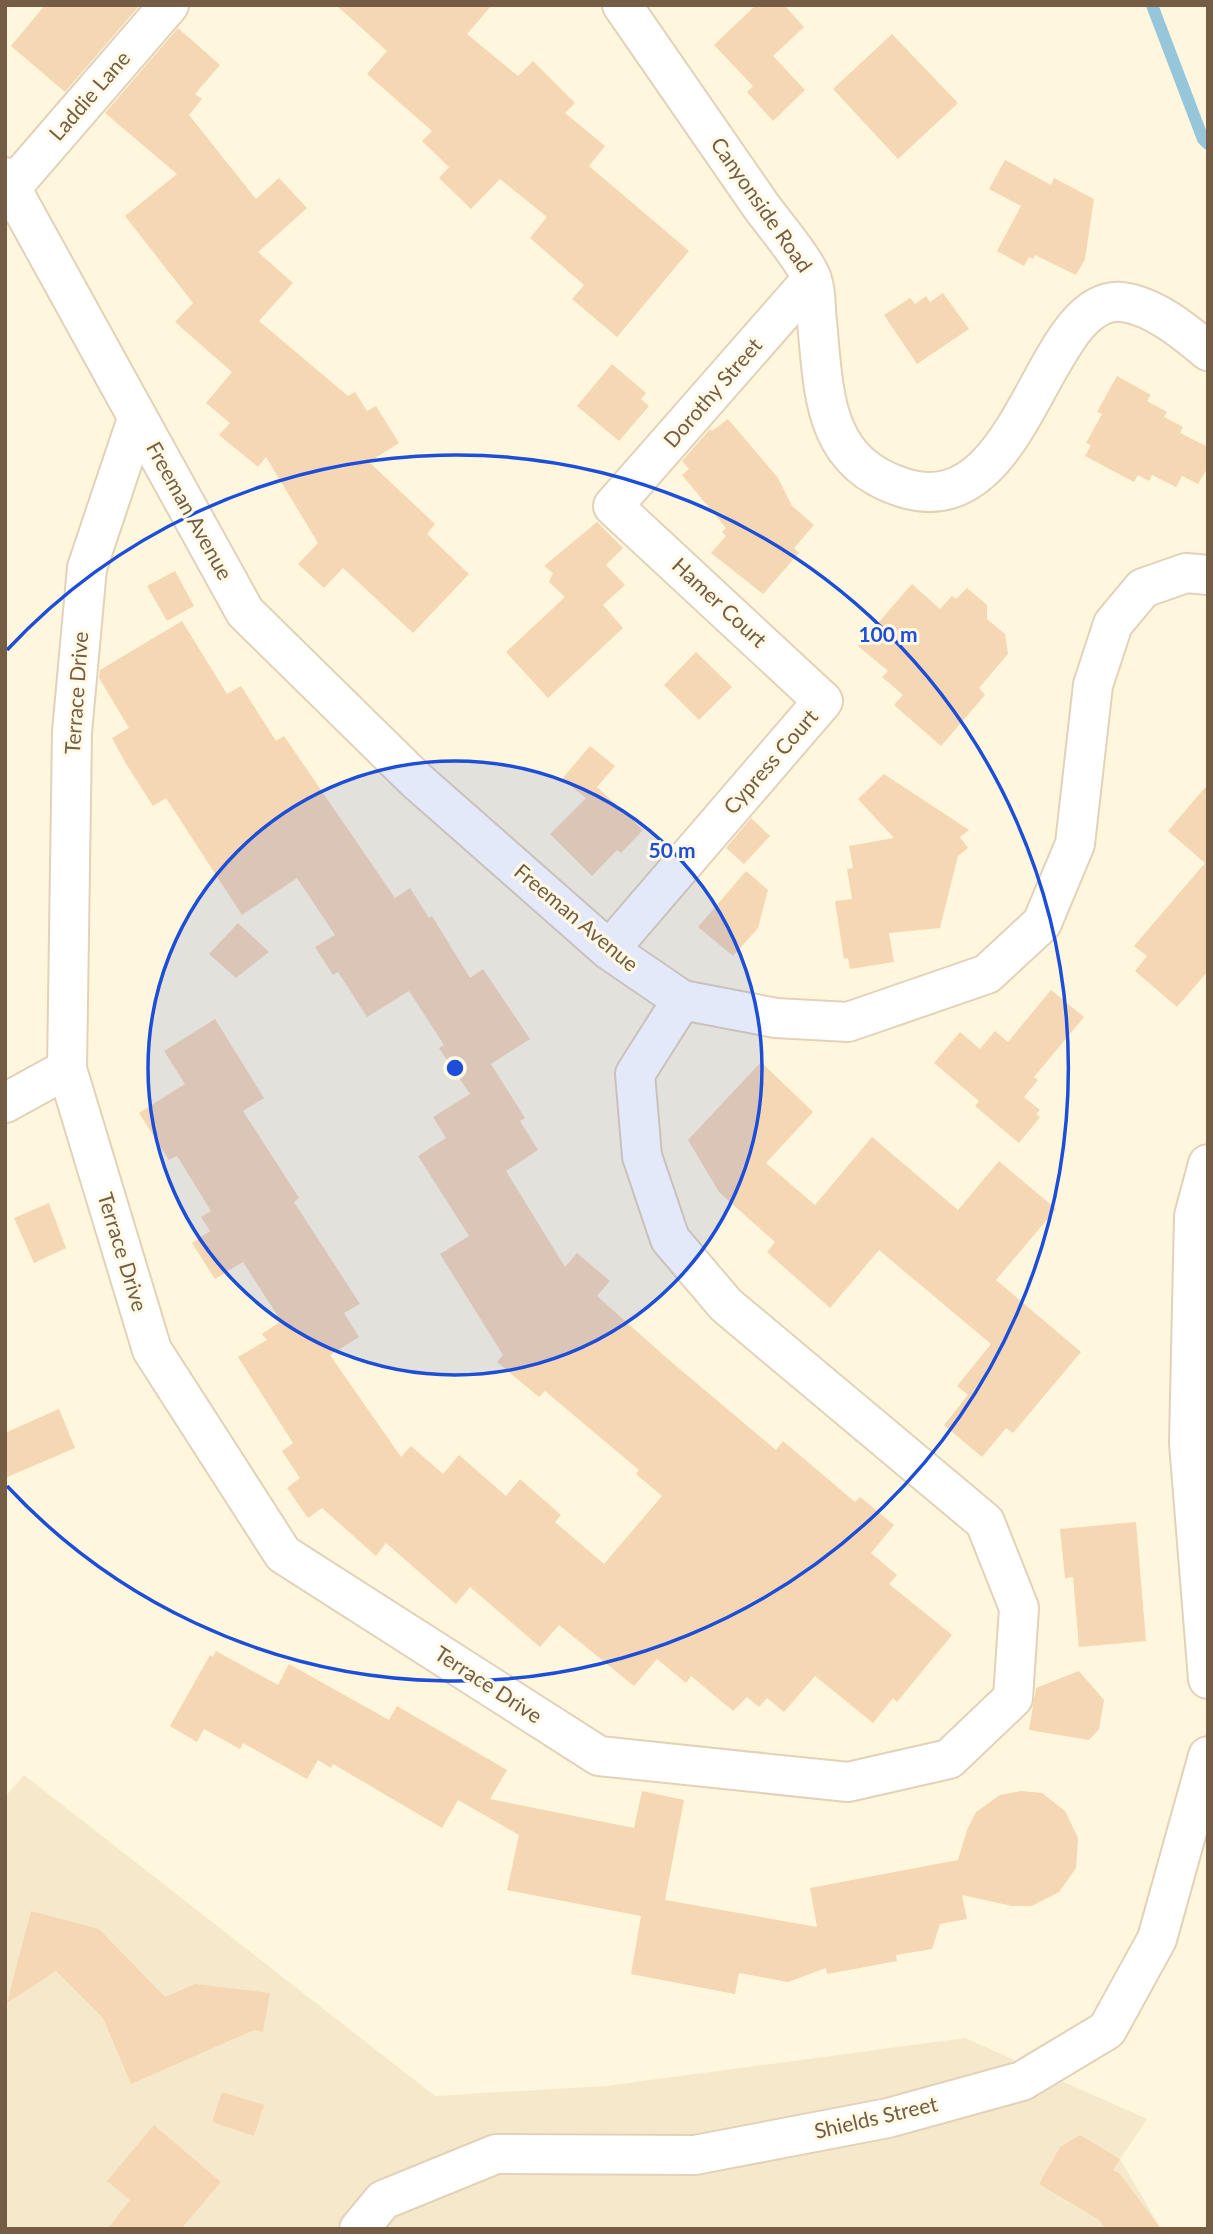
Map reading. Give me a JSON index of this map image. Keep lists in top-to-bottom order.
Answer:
{
  "streets": {
    "street": [
      "Laddie Lane",
      "Canyonside Road",
      "Dorothy Street",
      "Freeman Avenue",
      "Hamer Court",
      "Terrace Drive",
      "Cypress Court",
      "Shields Street"
    ]
  },
  "crossings": [
    ["Laddie Lane", "Freeman Avenue"],
    ["Canyonside Road", "Dorothy Street"],
    ["Dorothy Street", "Hamer Court"],
    ["Freeman Avenue", "Terrace Drive"],
    ["Freeman Avenue", "Cypress Court"],
    ["Hamer Court", "Cypress Court"]
  ],
  "rings": ["100 m", "50 m"]
}
